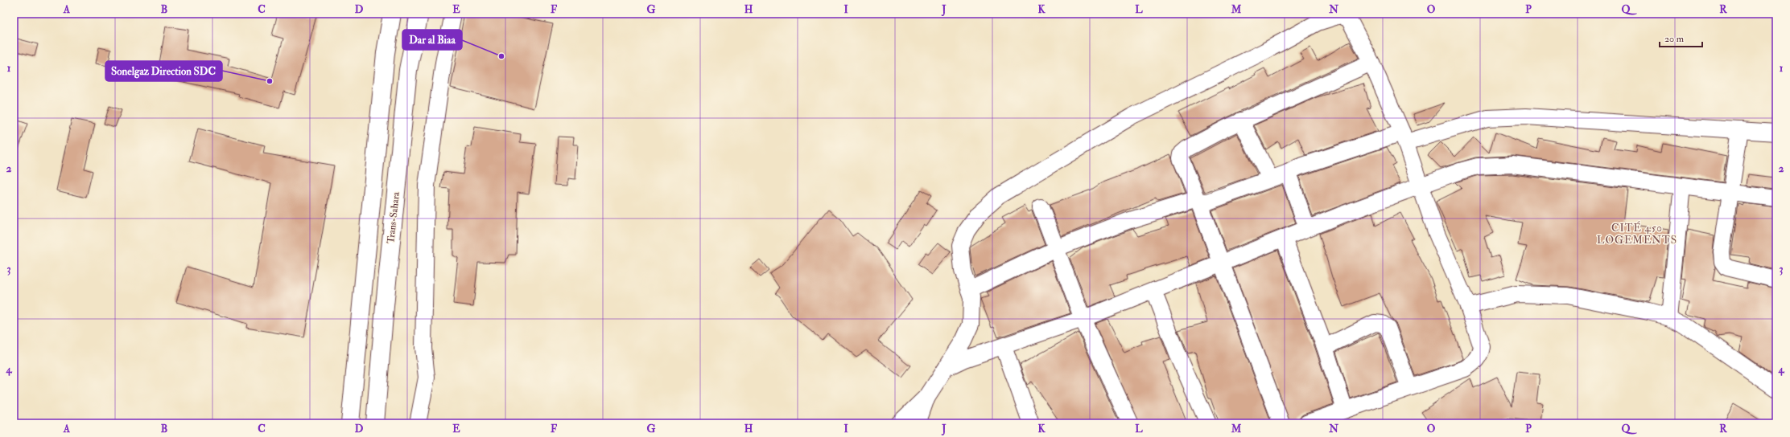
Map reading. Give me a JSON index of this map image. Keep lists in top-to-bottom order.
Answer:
{
  "streets": {
    "highway": ["Trans-Sahara"]
  },
  "districts": ["CITÉ 450 LOGEMENTS"],
  "places": ["Dar al Biaa", "Sonelgaz Direction SDC"],
  "scale_bar": "20 m",
  "grid": {
    "columns": [
      "A",
      "B",
      "C",
      "D",
      "E",
      "F",
      "G",
      "H",
      "I",
      "J",
      "K",
      "L",
      "M",
      "N",
      "O",
      "P",
      "Q",
      "R"
    ],
    "rows": [
      "1",
      "2",
      "3",
      "4"
    ]
  }
}
